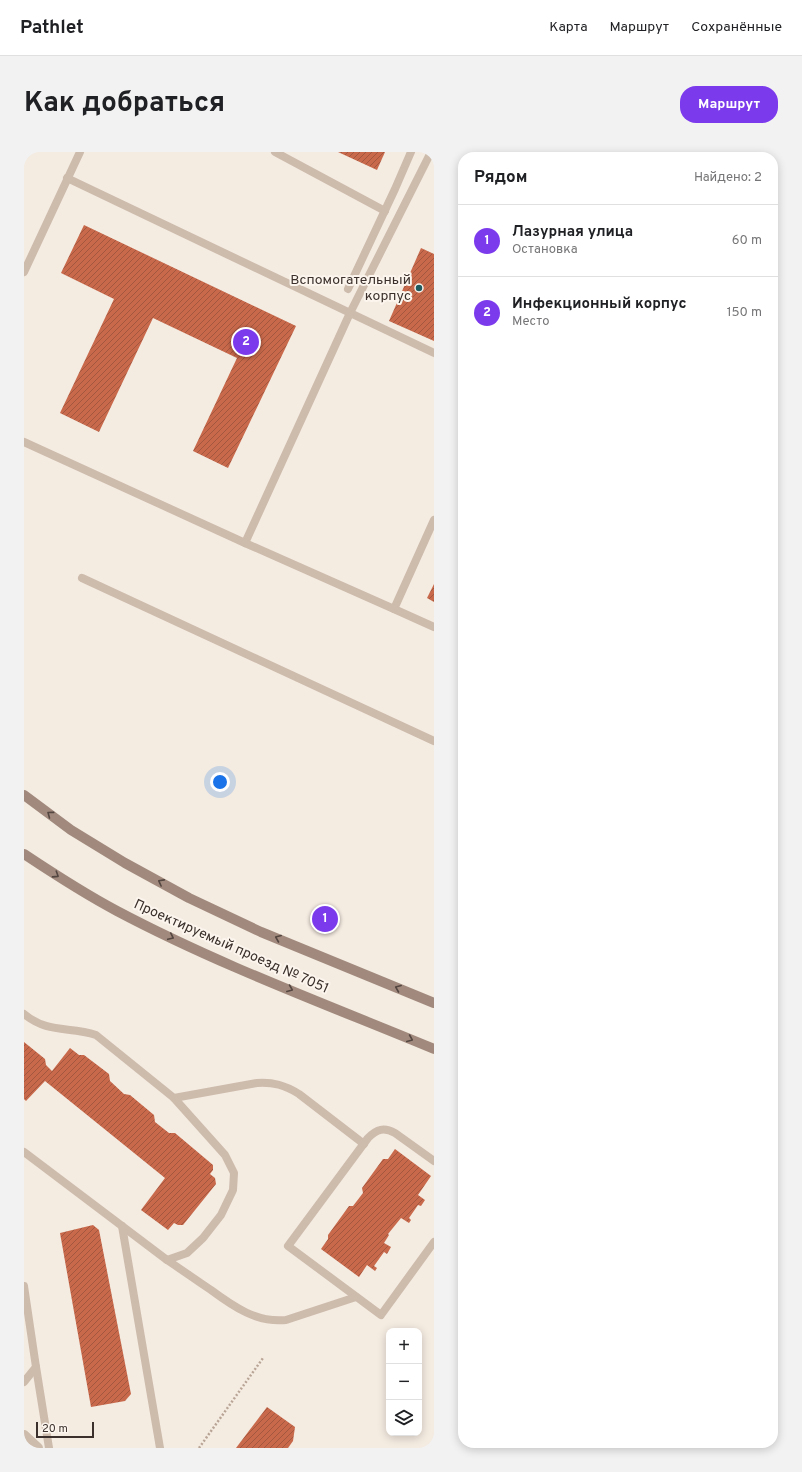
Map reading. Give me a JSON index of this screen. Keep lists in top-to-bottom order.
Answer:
{
  "streets": {
    "main road": ["Проектируемый проезд № 7051"]
  },
  "places": ["Вспомогательный корпус"],
  "scale_bar": "20 m",
  "page": {
    "header": "Pathlet",
    "nav": ["Карта", "Маршрут", "Сохранённые"],
    "title": "Как добраться",
    "buttons": "Маршрут",
    "heading": ["Рядом", "Найдено: 2"],
    "list": [
      {
        "mark": "1",
        "name": "Лазурная улица",
        "note": "Остановка",
        "value": "60 m"
      },
      {
        "mark": "2",
        "name": "Инфекционный корпус",
        "note": "Место",
        "value": "150 m"
      }
    ],
    "pins": ["2", "1"],
    "map_buttons": ["+", "−"],
    "scale": "20 m"
  }
}
